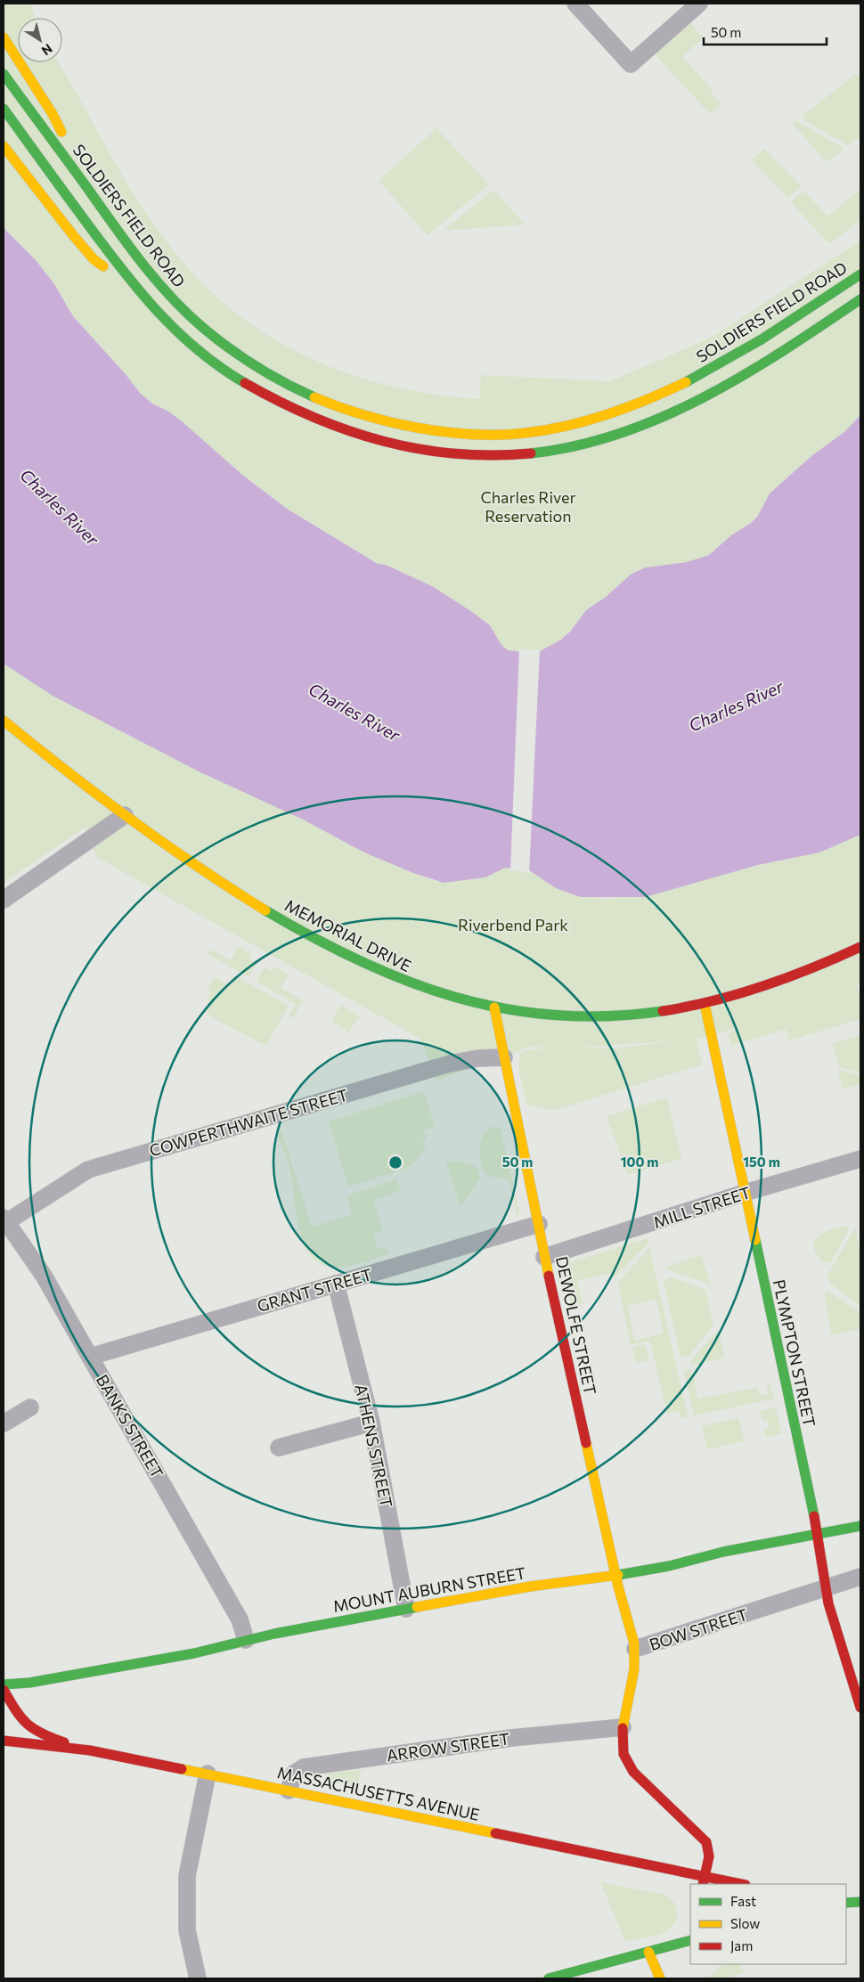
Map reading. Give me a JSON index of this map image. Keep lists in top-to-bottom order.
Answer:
{
  "streets": {
    "main road": [
      "SOLDIERS FIELD ROAD",
      "MEMORIAL DRIVE",
      "DEWOLFE STREET",
      "PLYMPTON STREET",
      "MOUNT AUBURN STREET",
      "BOW STREET",
      "MASSACHUSETTS AVENUE"
    ],
    "street": [
      "COWPERTHWAITE STREET",
      "MILL STREET",
      "GRANT STREET",
      "BANKS STREET",
      "ATHENS STREET",
      "ARROW STREET"
    ]
  },
  "crossings": [
    ["MEMORIAL DRIVE", "DEWOLFE STREET"],
    ["MEMORIAL DRIVE", "PLYMPTON STREET"],
    ["COWPERTHWAITE STREET", "DEWOLFE STREET"],
    ["COWPERTHWAITE STREET", "BANKS STREET"],
    ["MILL STREET", "DEWOLFE STREET"],
    ["MILL STREET", "PLYMPTON STREET"],
    ["GRANT STREET", "DEWOLFE STREET"],
    ["GRANT STREET", "BANKS STREET"],
    ["GRANT STREET", "ATHENS STREET"],
    ["DEWOLFE STREET", "MOUNT AUBURN STREET"],
    ["DEWOLFE STREET", "BOW STREET"],
    ["PLYMPTON STREET", "MOUNT AUBURN STREET"],
    ["PLYMPTON STREET", "BOW STREET"],
    ["BANKS STREET", "MOUNT AUBURN STREET"],
    ["ATHENS STREET", "MOUNT AUBURN STREET"],
    ["BOW STREET", "ARROW STREET"],
    ["BOW STREET", "MASSACHUSETTS AVENUE"],
    ["ARROW STREET", "MASSACHUSETTS AVENUE"]
  ],
  "water": ["Charles River"],
  "parks": ["Charles River Reservation", "Riverbend Park"],
  "legend": ["Fast", "Slow", "Jam"],
  "scale_bar": "50 m",
  "north": "bottom right",
  "rings": ["50 m", "100 m", "150 m"]
}
